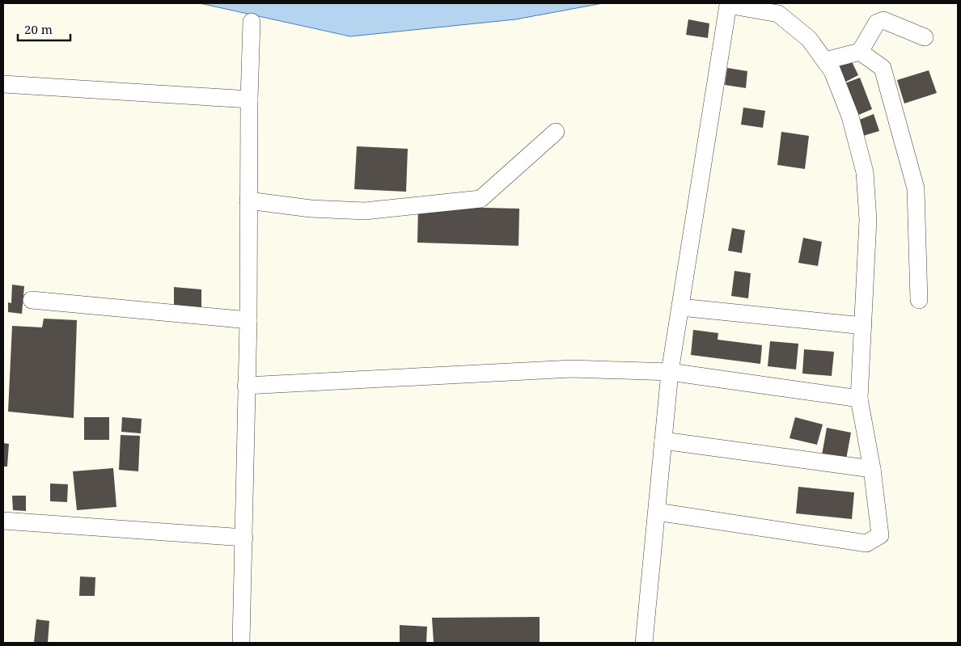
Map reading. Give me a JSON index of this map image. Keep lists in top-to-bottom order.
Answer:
{
  "scale_bar": "20 m"
}
